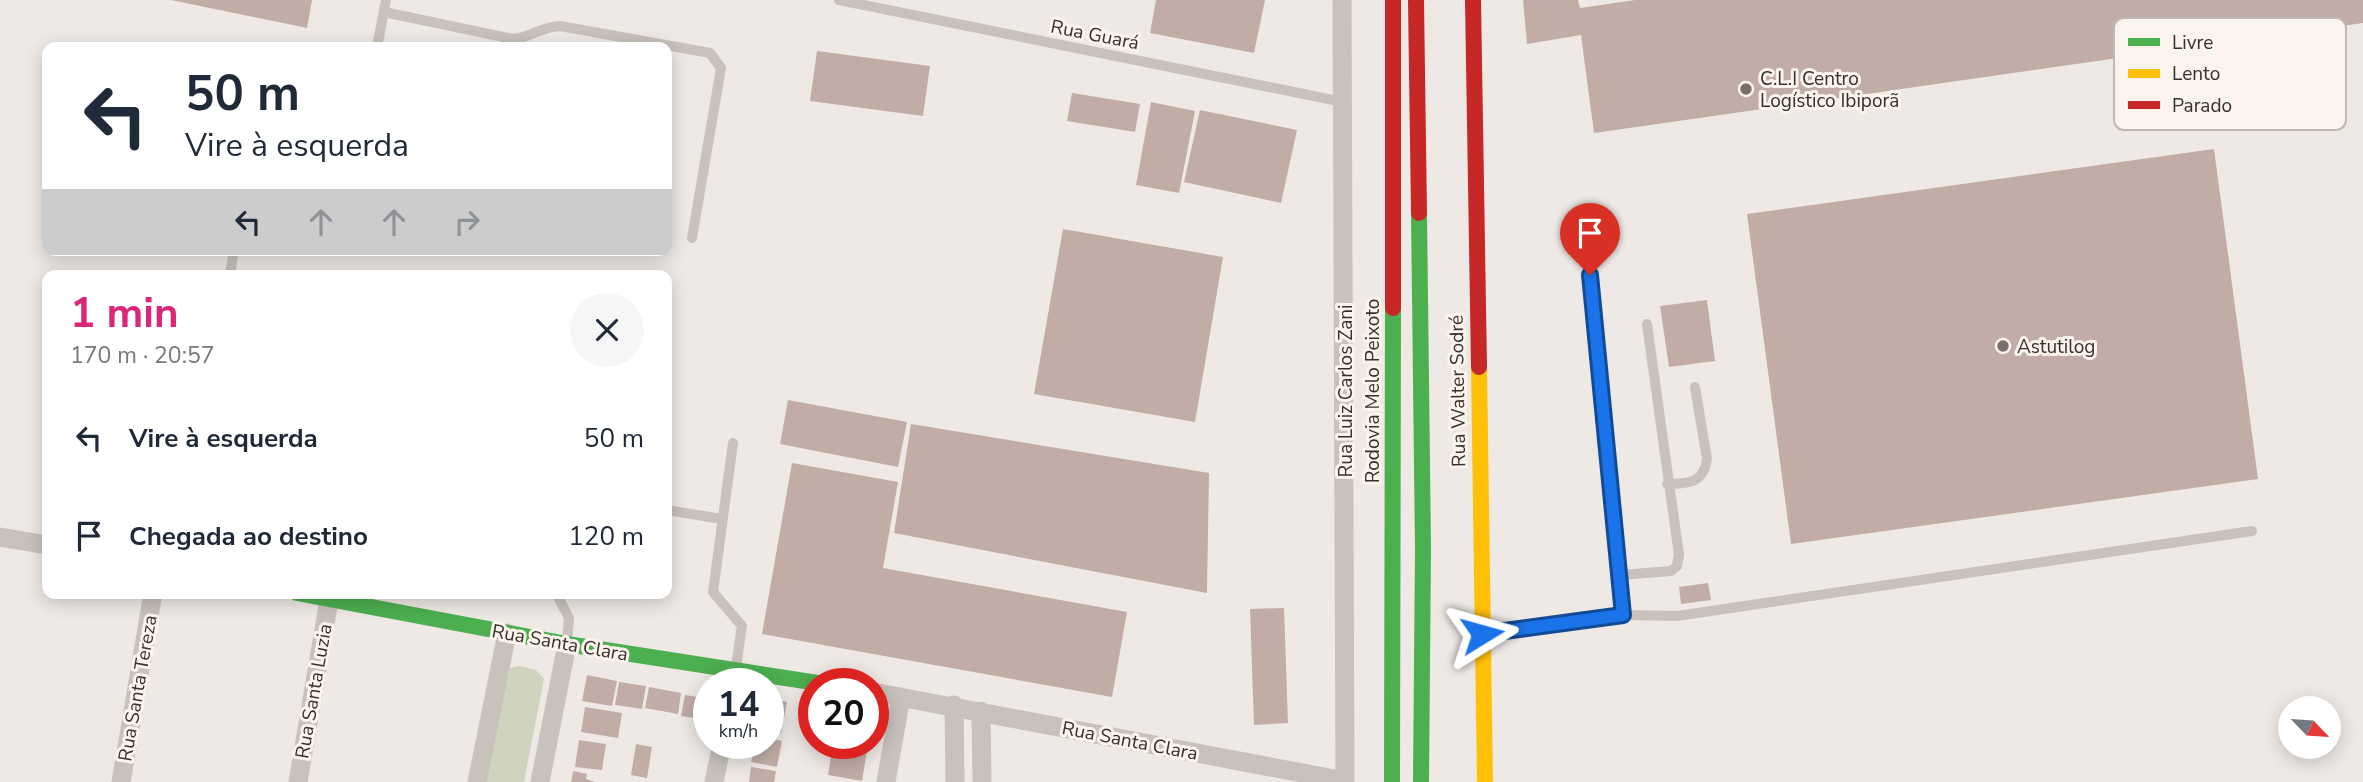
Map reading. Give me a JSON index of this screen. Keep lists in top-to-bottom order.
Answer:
{
  "streets": {
    "main road": ["Rodovia Melo Peixoto", "Rua Walter Sodré", "Rua Santa Clara"],
    "street": ["Rua Luiz Carlos Zani", "Rua Santa Tereza", "Rua Santa Luzia"],
    "lane": ["Rua Guará"]
  },
  "crossings": [
    ["Rua Guará", "Rua Luiz Carlos Zani"],
    ["Rua Luiz Carlos Zani", "Rua Santa Clara"],
    ["Rua Santa Clara", "Rua Santa Luzia"]
  ],
  "places": ["C.L.I Centro Logístico Ibiporã", "Astutilog"],
  "legend": ["Livre", "Lento", "Parado"],
  "north": "bottom right",
  "page": {
    "turn": ["50 m", "Vire à esquerda"],
    "heading": ["1 min", "170 m · 20:57"],
    "list": [
      {
        "name": "Vire à esquerda",
        "value": "50 m"
      },
      {
        "name": "Chegada ao destino",
        "value": "120 m"
      }
    ],
    "speed": "14 km/h",
    "limit": "20"
  }
}
